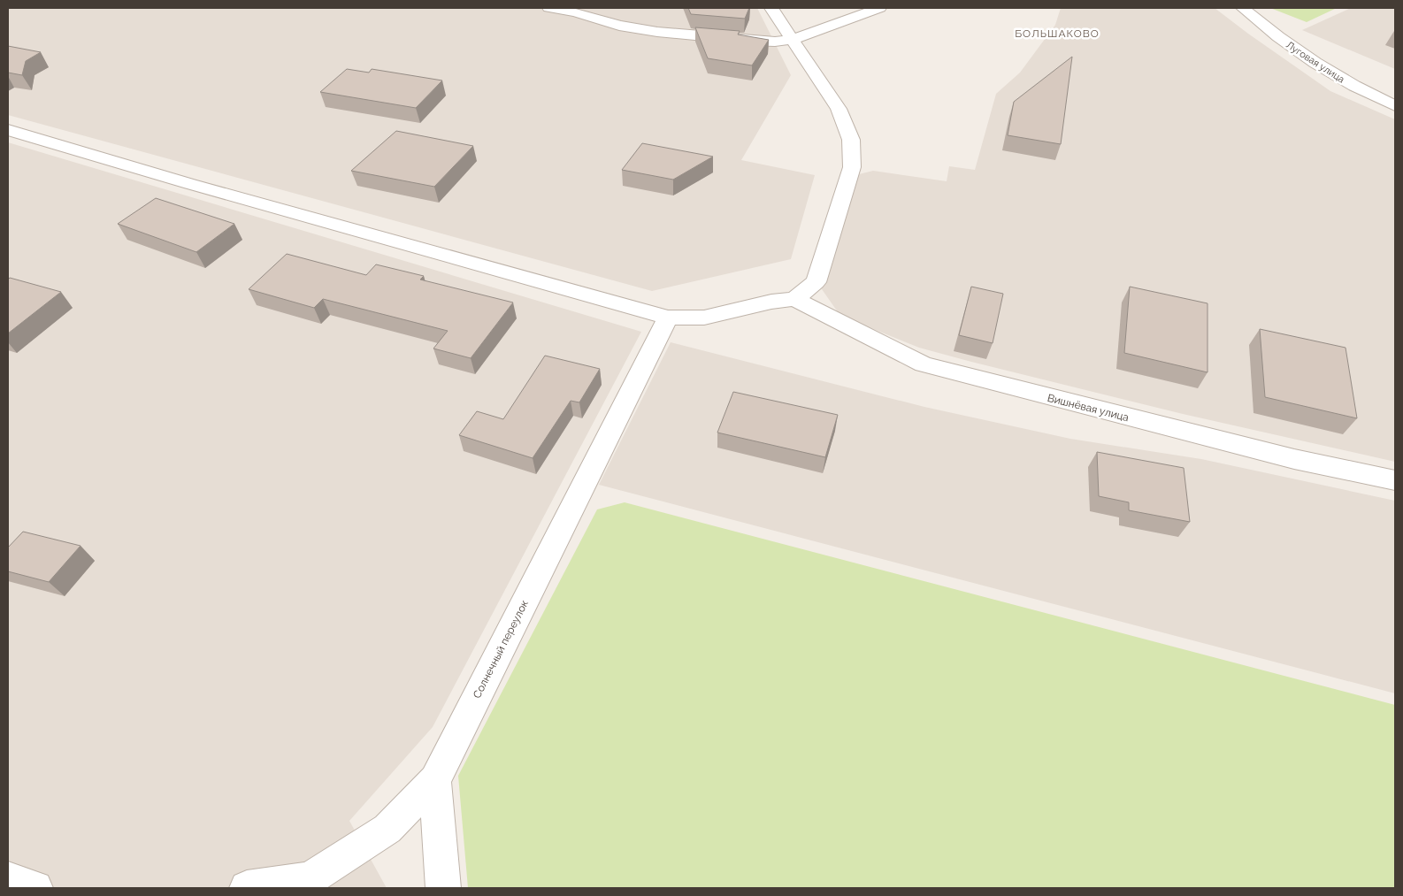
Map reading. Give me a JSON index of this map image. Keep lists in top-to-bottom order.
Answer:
{
  "streets": {
    "street": ["Луговая улица", "Вишнёвая улица", "Солнечный переулок"]
  },
  "districts": ["БОЛЬШАКОВО"]
}
